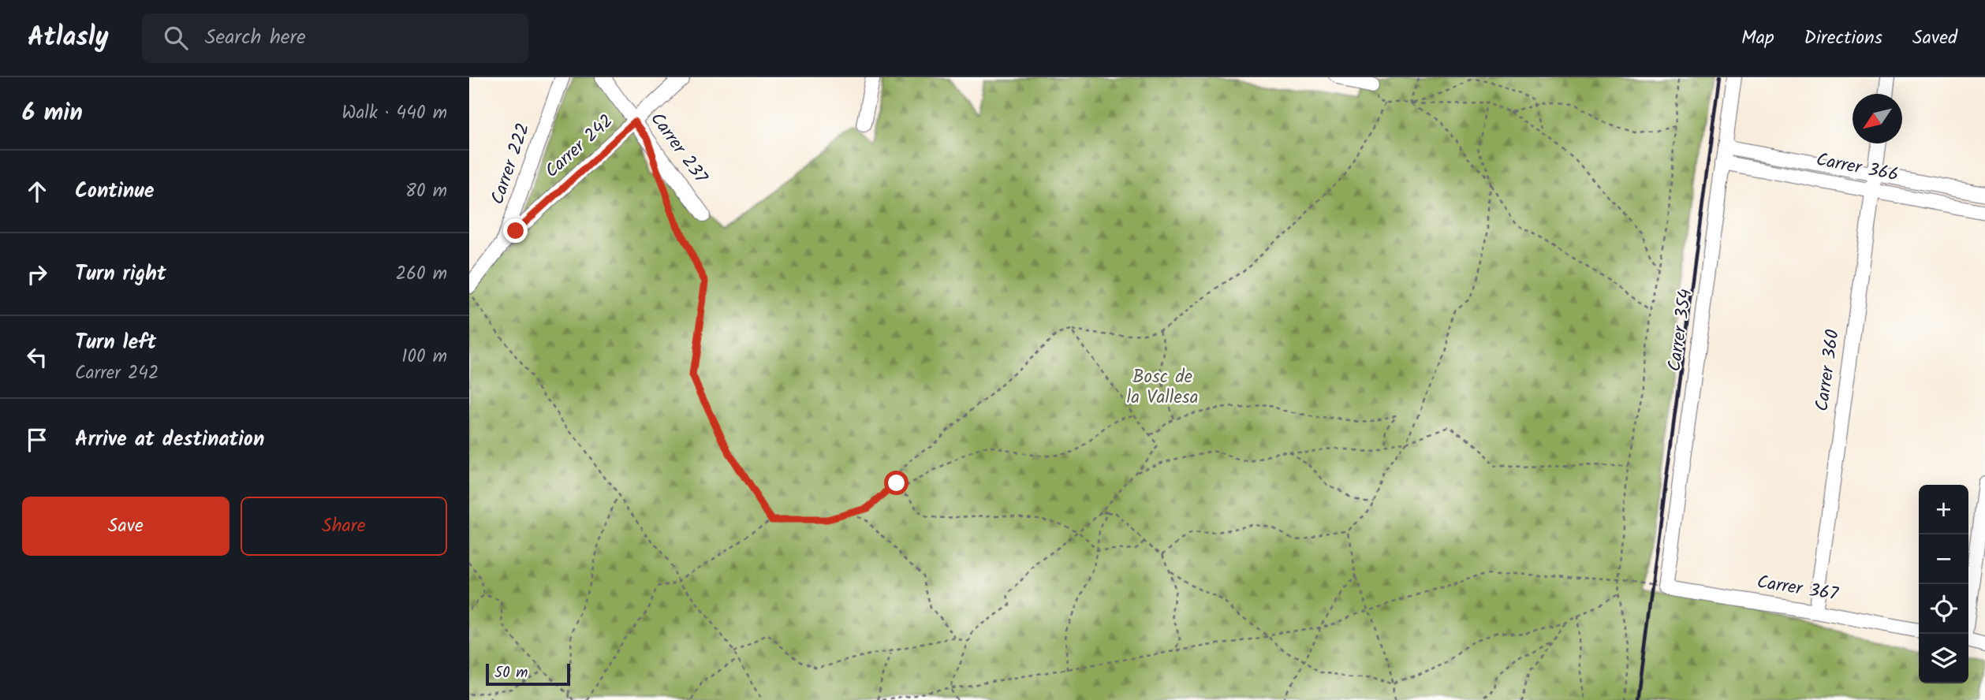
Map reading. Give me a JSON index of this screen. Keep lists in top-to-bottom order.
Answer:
{
  "streets": {
    "street": [
      "Carrer 242",
      "Carrer 237",
      "Carrer 222",
      "Carrer 366",
      "Carrer 354",
      "Carrer 360",
      "Carrer 367"
    ]
  },
  "crossings": [
    ["Carrer 242", "Carrer 237"],
    ["Carrer 242", "Carrer 222"],
    ["Carrer 366", "Carrer 354"],
    ["Carrer 366", "Carrer 360"],
    ["Carrer 354", "Carrer 367"],
    ["Carrer 360", "Carrer 367"]
  ],
  "parks": ["Bosc de la Vallesa"],
  "scale_bar": "50 m",
  "north": "bottom left",
  "page": {
    "header": "Atlasly",
    "search": "Search here",
    "nav": ["Map", "Directions", "Saved"],
    "heading": ["6 min", "Walk · 440 m"],
    "list": [
      ["Continue", "80 m"],
      ["Turn right", "260 m"],
      ["Turn left", "Carrer 242", "100 m"],
      "Arrive at destination"
    ],
    "buttons": ["Save", "Share"],
    "map_buttons": ["+", "−"],
    "scale": "50 m"
  }
}
